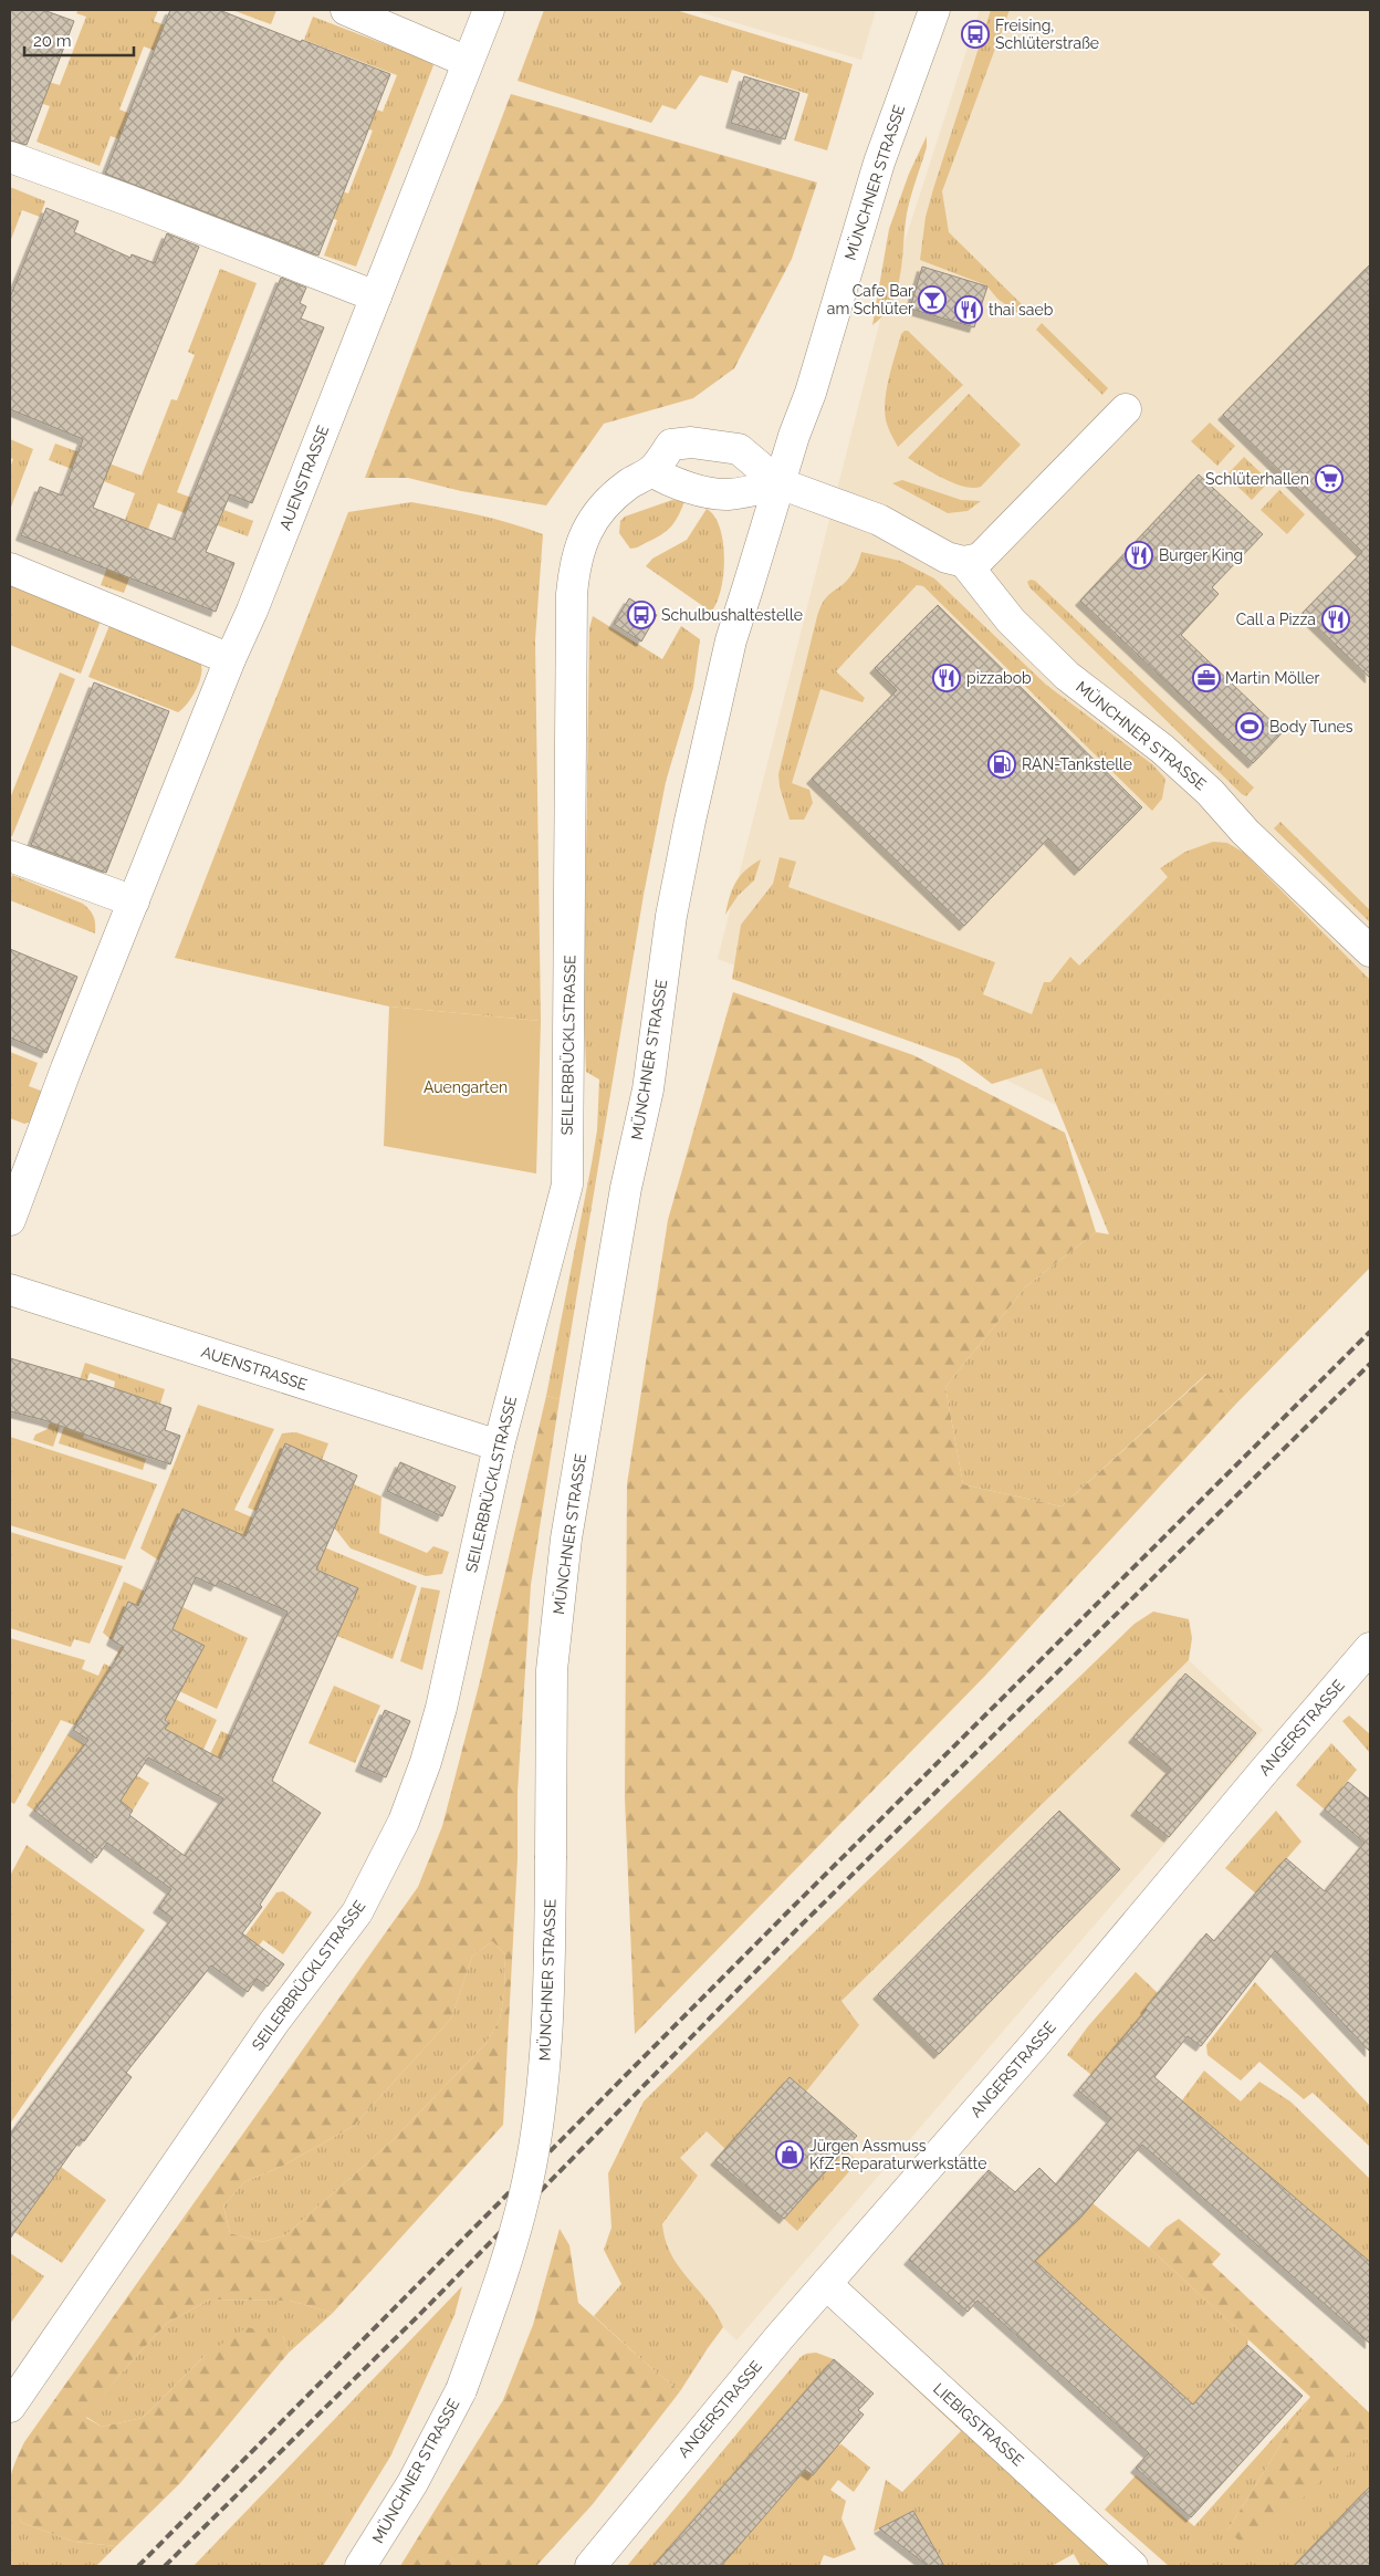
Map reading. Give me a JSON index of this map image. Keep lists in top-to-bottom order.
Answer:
{
  "streets": {
    "street": [
      "MÜNCHNER STRASSE",
      "AUENSTRASSE",
      "SEILERBRÜCKLSTRASSE",
      "ANGERSTRASSE",
      "LIEBIGSTRASSE"
    ]
  },
  "crossings": [
    ["MÜNCHNER STRASSE", "SEILERBRÜCKLSTRASSE"],
    ["AUENSTRASSE", "SEILERBRÜCKLSTRASSE"],
    ["ANGERSTRASSE", "LIEBIGSTRASSE"]
  ],
  "parks": ["Auengarten"],
  "places": {
    "bus stop": ["Freising, Schlüterstraße", "Schulbushaltestelle"],
    "bar": ["Cafe Bar am Schlüter"],
    "restaurant": [
      "thai saeb",
      "Burger King",
      "Call a Pizza",
      "pizzabob"
    ],
    "supermarket": ["Schlüterhallen"],
    "office": ["Martin Möller"],
    "sports": ["Body Tunes"],
    "fuel station": ["RAN-Tankstelle"],
    "shop": ["Jürgen Assmuss KfZ-Reparaturwerkstätte"]
  },
  "scale_bar": "20 m"
}
